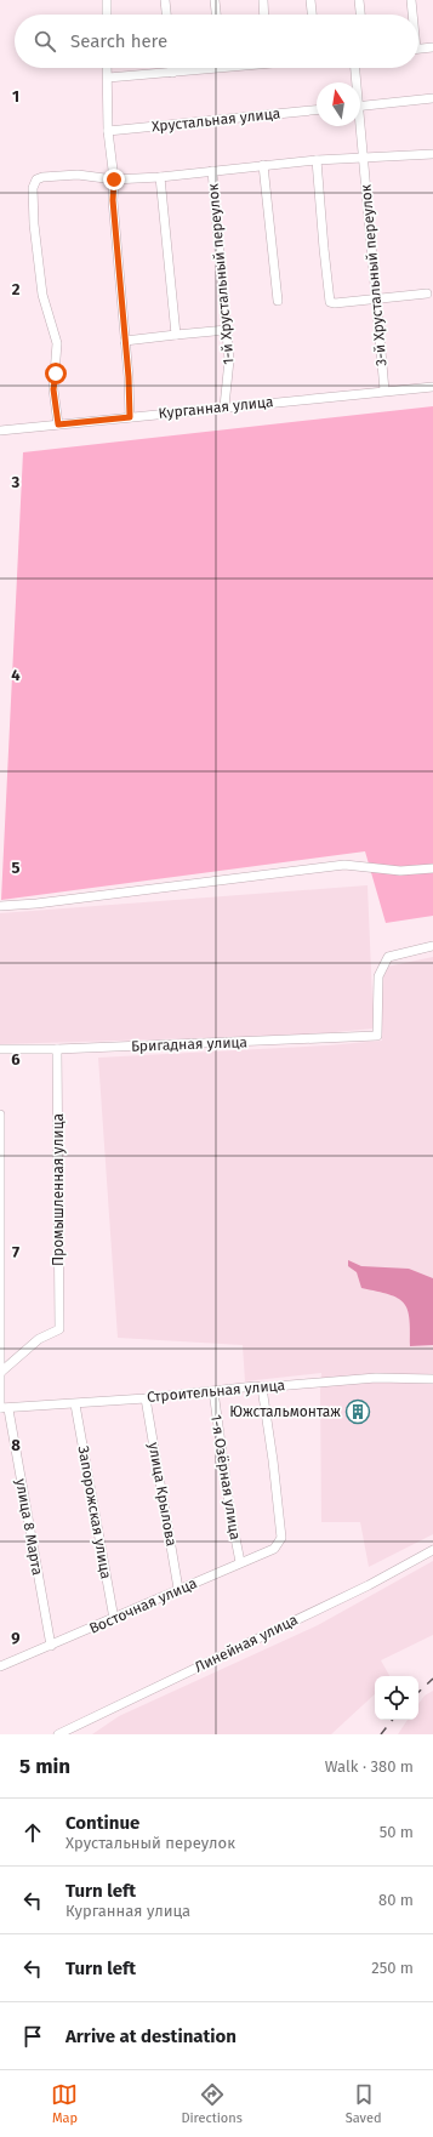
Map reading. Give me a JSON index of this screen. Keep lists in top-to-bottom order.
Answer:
{
  "streets": {
    "street": [
      "Хрустальная улица",
      "1-й Хрустальный переулок",
      "3-й Хрустальный переулок",
      "Курганная улица",
      "Бригадная улица",
      "Промышленная улица",
      "Строительная улица",
      "1-я Озёрная улица",
      "улица Крылова",
      "Запорожская улица",
      "улица 8 Марта",
      "Восточная улица",
      "Линейная улица"
    ]
  },
  "crossings": [
    ["1-й Хрустальный переулок", "Курганная улица"],
    ["3-й Хрустальный переулок", "Курганная улица"],
    ["Бригадная улица", "Промышленная улица"],
    ["Промышленная улица", "улица 8 Марта"],
    ["Строительная улица", "1-я Озёрная улица"],
    ["Строительная улица", "улица Крылова"],
    ["Строительная улица", "Запорожская улица"],
    ["Строительная улица", "улица 8 Марта"],
    ["Строительная улица", "Восточная улица"],
    ["1-я Озёрная улица", "Восточная улица"],
    ["улица Крылова", "Восточная улица"],
    ["Запорожская улица", "Восточная улица"],
    ["улица 8 Марта", "Восточная улица"]
  ],
  "places": {
    "building": ["Южстальмонтаж"]
  },
  "north": "top",
  "page": {
    "search": "Search here",
    "heading": ["5 min", "Walk · 380 m"],
    "list": [
      ["Continue", "Хрустальный переулок", "50 m"],
      ["Turn left", "Курганная улица", "80 m"],
      ["Turn left", "250 m"],
      "Arrive at destination"
    ],
    "nav": ["Map", "Directions", "Saved"]
  },
  "grid": {
    "rows": [
      "1",
      "2",
      "3",
      "4",
      "5",
      "6",
      "7",
      "8",
      "9"
    ]
  }
}
